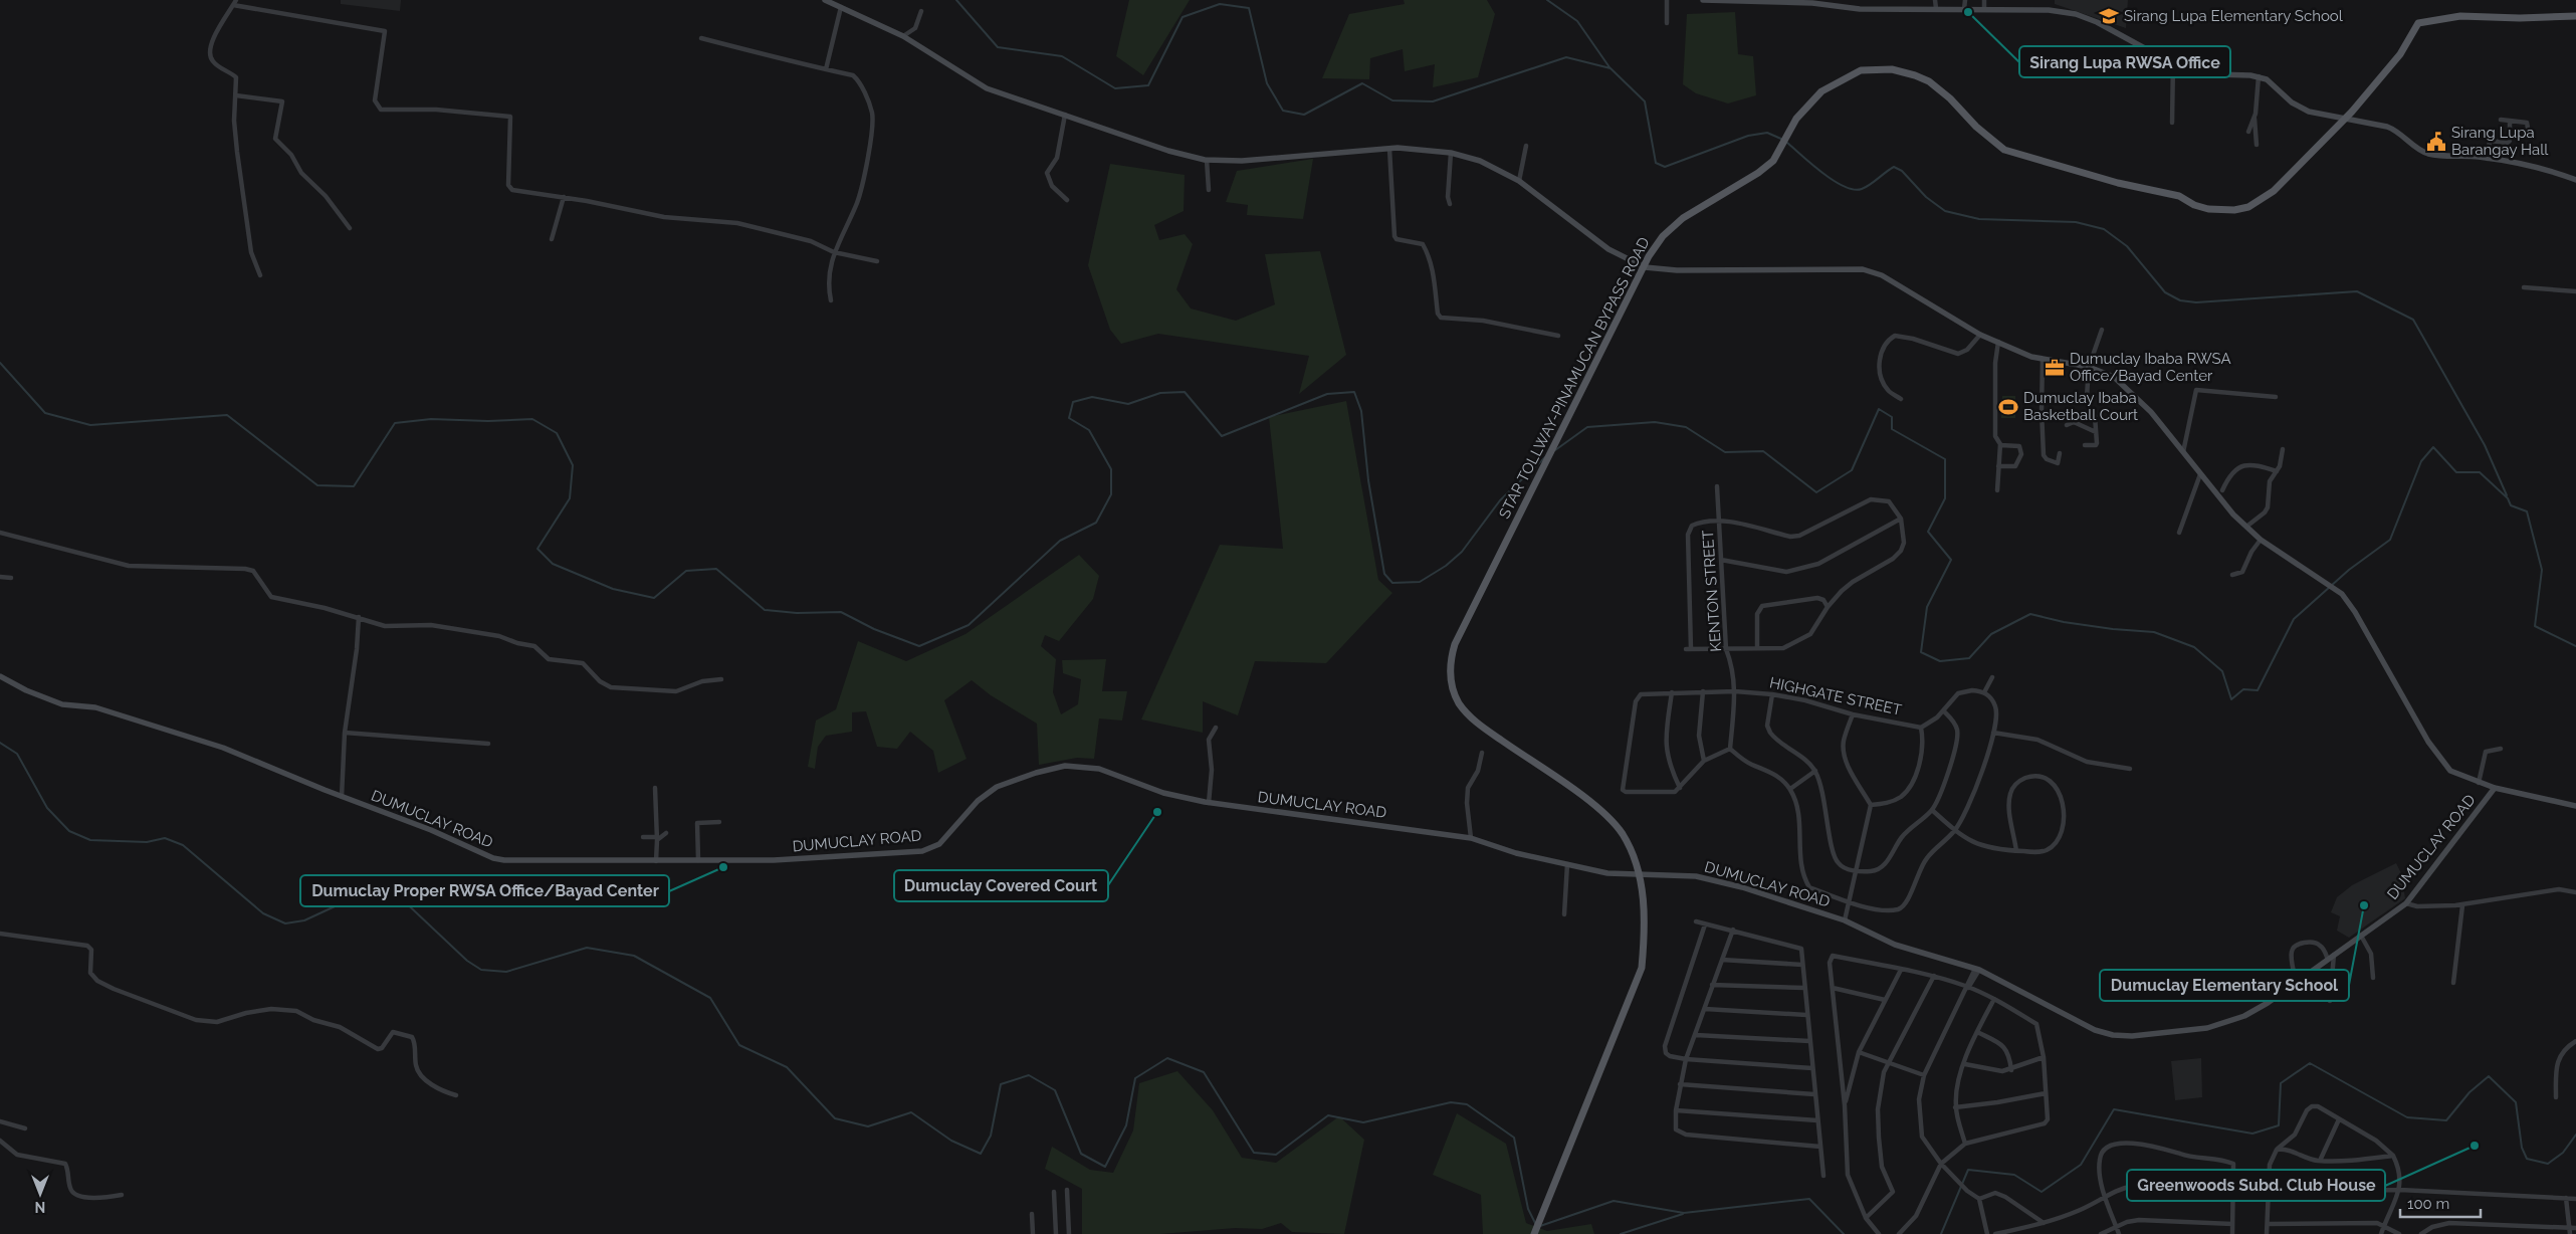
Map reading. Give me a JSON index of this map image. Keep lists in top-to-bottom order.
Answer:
{
  "streets": {
    "main road": ["STAR TOLLWAY-PINAMUCAN BYPASS ROAD"],
    "street": ["KENTON STREET", "HIGHGATE STREET", "DUMUCLAY ROAD"]
  },
  "crossings": [
    ["STAR TOLLWAY-PINAMUCAN BYPASS ROAD", "DUMUCLAY ROAD"],
    ["KENTON STREET", "HIGHGATE STREET"]
  ],
  "places": {
    "other": [
      "Sirang Lupa RWSA Office",
      "Dumuclay Covered Court",
      "Dumuclay Proper RWSA Office/Bayad Center",
      "Dumuclay Elementary School",
      "Greenwoods Subd. Club House"
    ],
    "school or university": ["Sirang Lupa Elementary School"],
    "public building": ["Sirang Lupa Barangay Hall"],
    "office": ["Dumuclay Ibaba RWSA Office/Bayad Center"],
    "sports": ["Dumuclay Ibaba Basketball Court"]
  },
  "scale_bar": "100 m",
  "north": "bottom"
}
